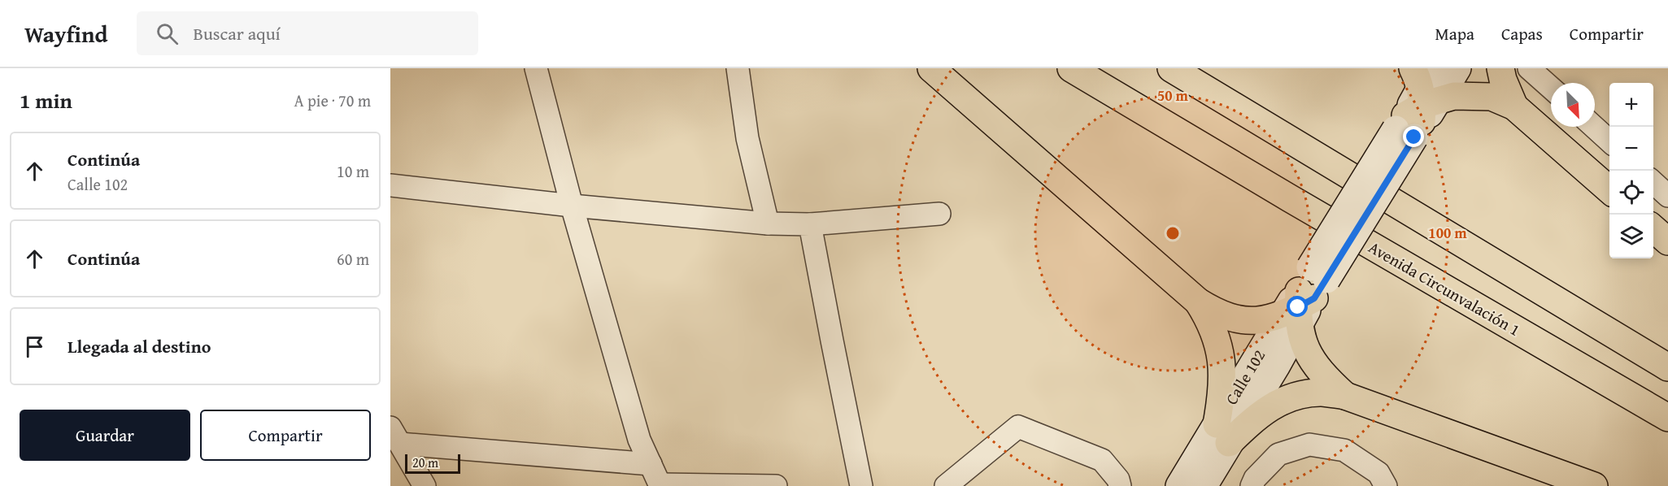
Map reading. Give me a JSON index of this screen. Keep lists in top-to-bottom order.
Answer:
{
  "streets": {
    "main road": ["Avenida Circunvalación 1", "Calle 102"]
  },
  "scale_bar": "20 m",
  "north": "bottom right",
  "page": {
    "header": "Wayfind",
    "search": "Buscar aquí",
    "nav": ["Mapa", "Capas", "Compartir"],
    "heading": ["1 min", "A pie · 70 m"],
    "map_buttons": ["+", "−"],
    "list": [
      ["Continúa", "Calle 102", "10 m"],
      ["Continúa", "60 m"],
      "Llegada al destino"
    ],
    "buttons": ["Guardar", "Compartir"],
    "scale": "20 m"
  },
  "rings": ["50 m", "100 m"]
}
